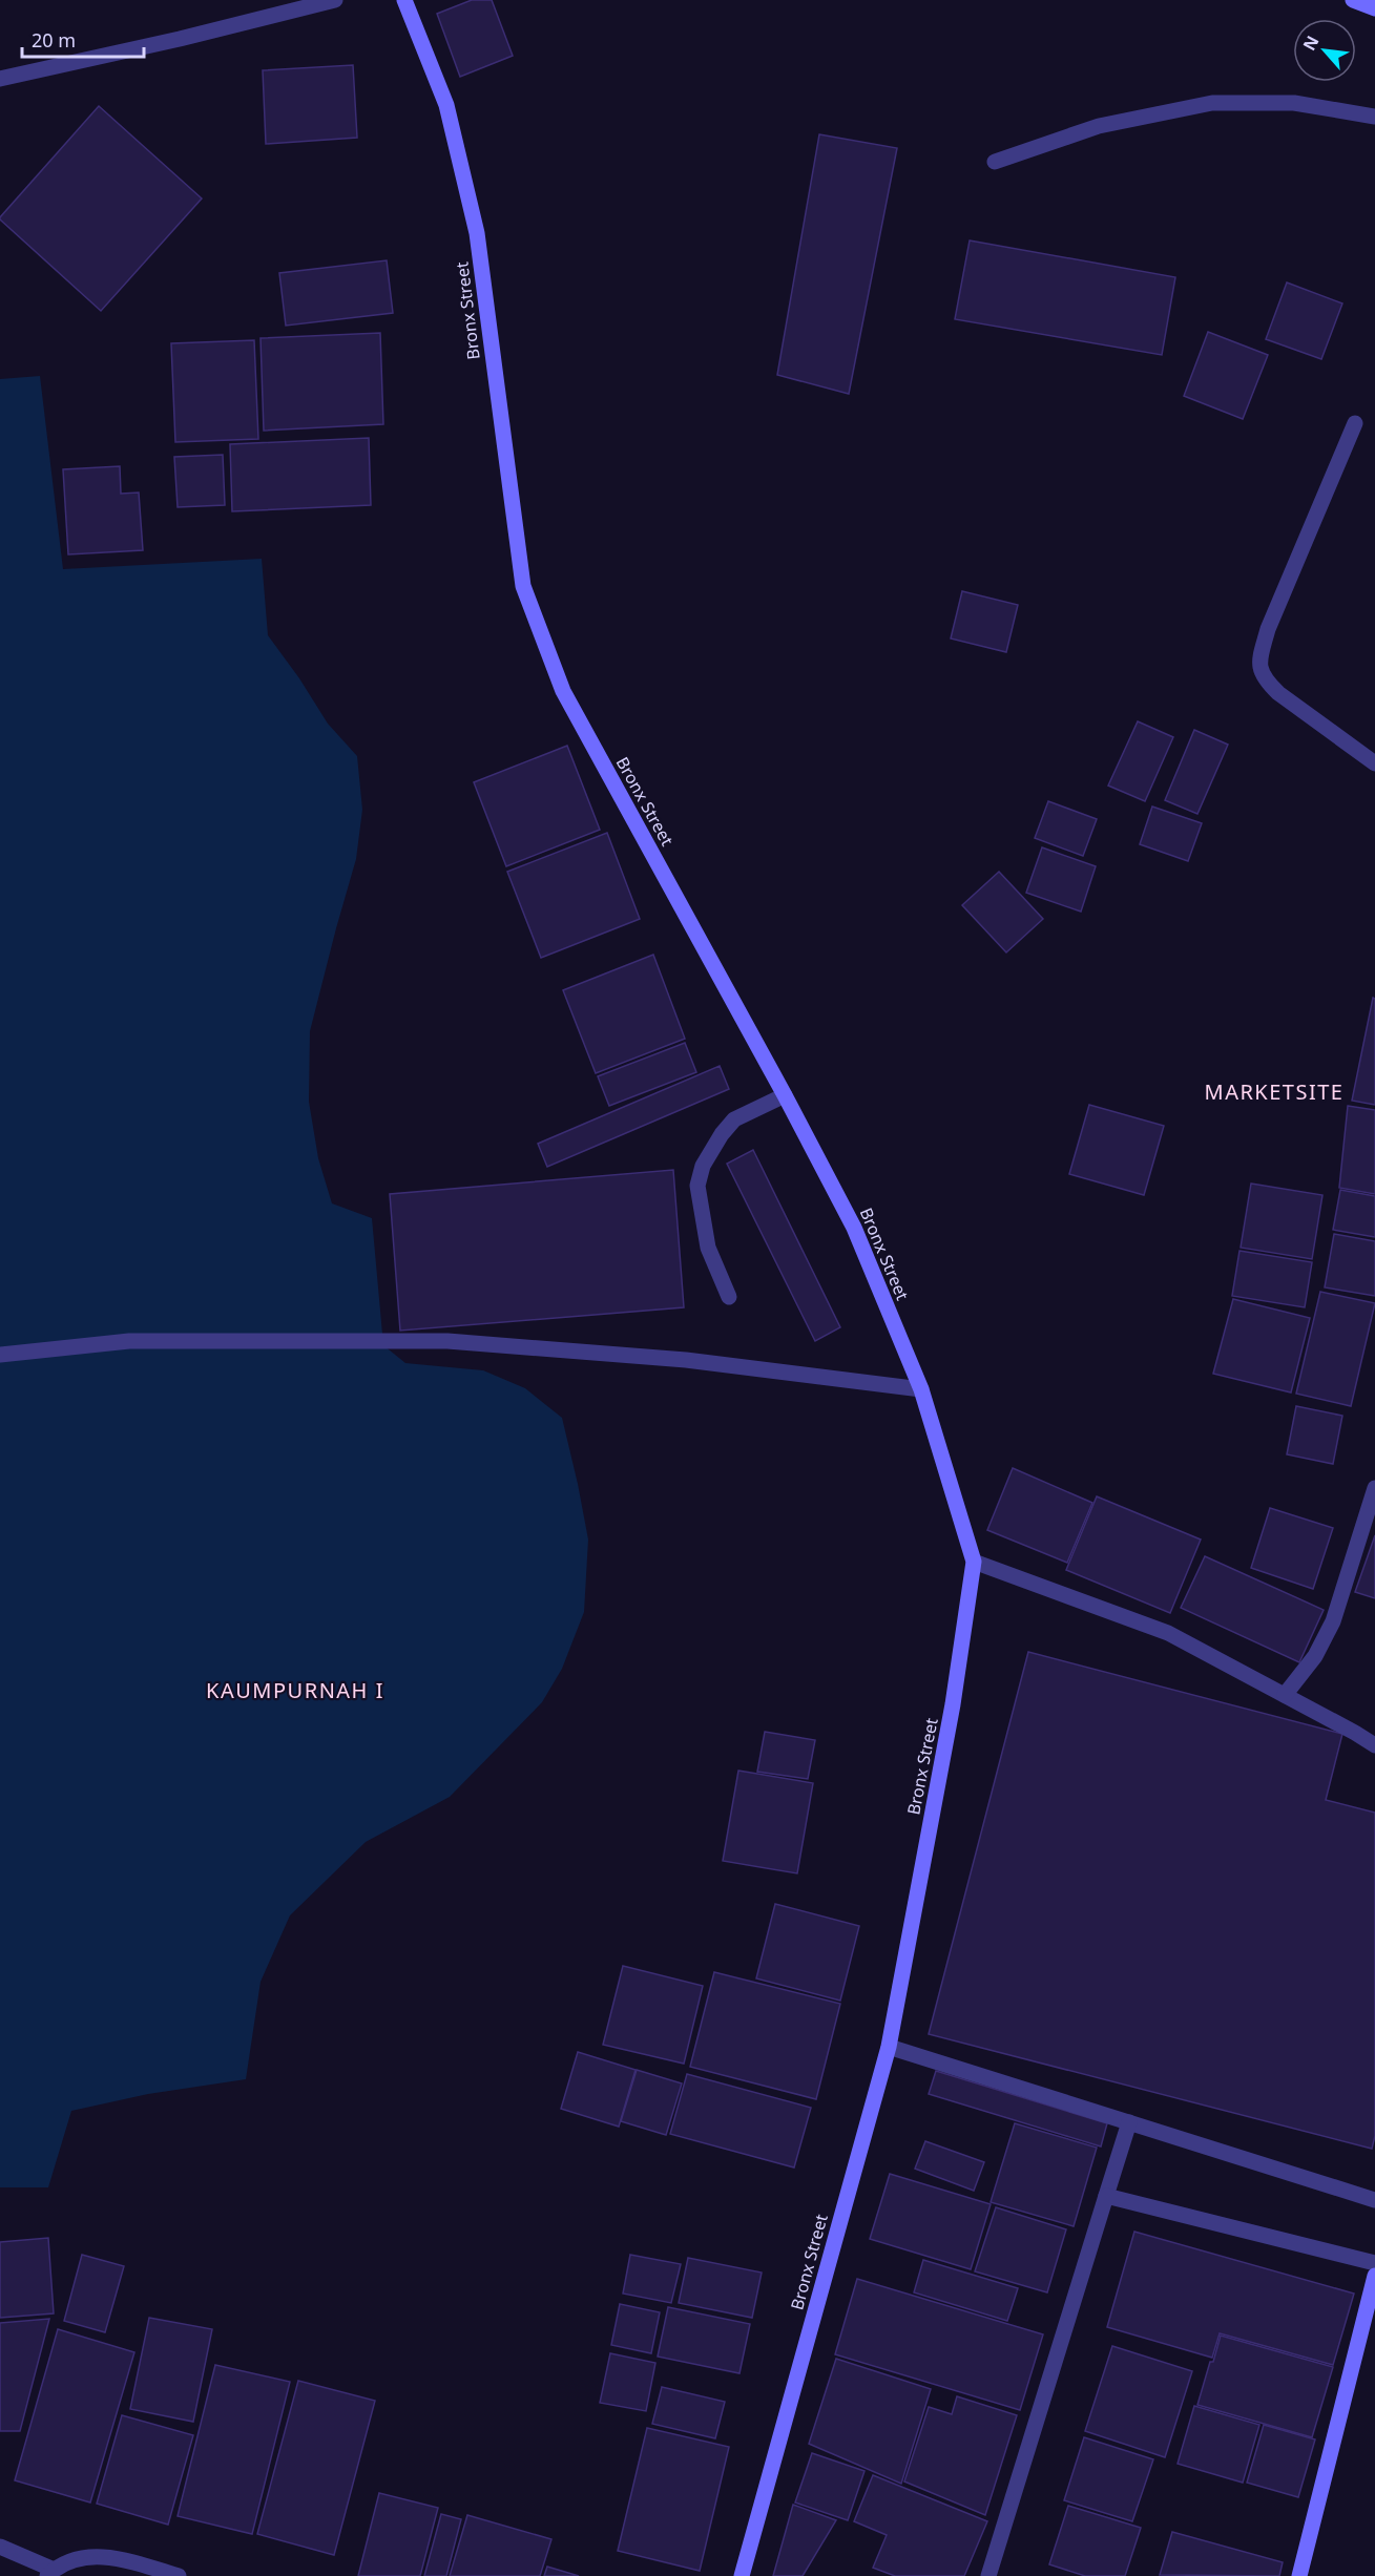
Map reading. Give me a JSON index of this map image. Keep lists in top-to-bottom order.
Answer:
{
  "streets": {
    "street": ["Bronx Street"]
  },
  "districts": ["MARKETSITE", "KAUMPURNAH I"],
  "scale_bar": "20 m",
  "north": "top left"
}
